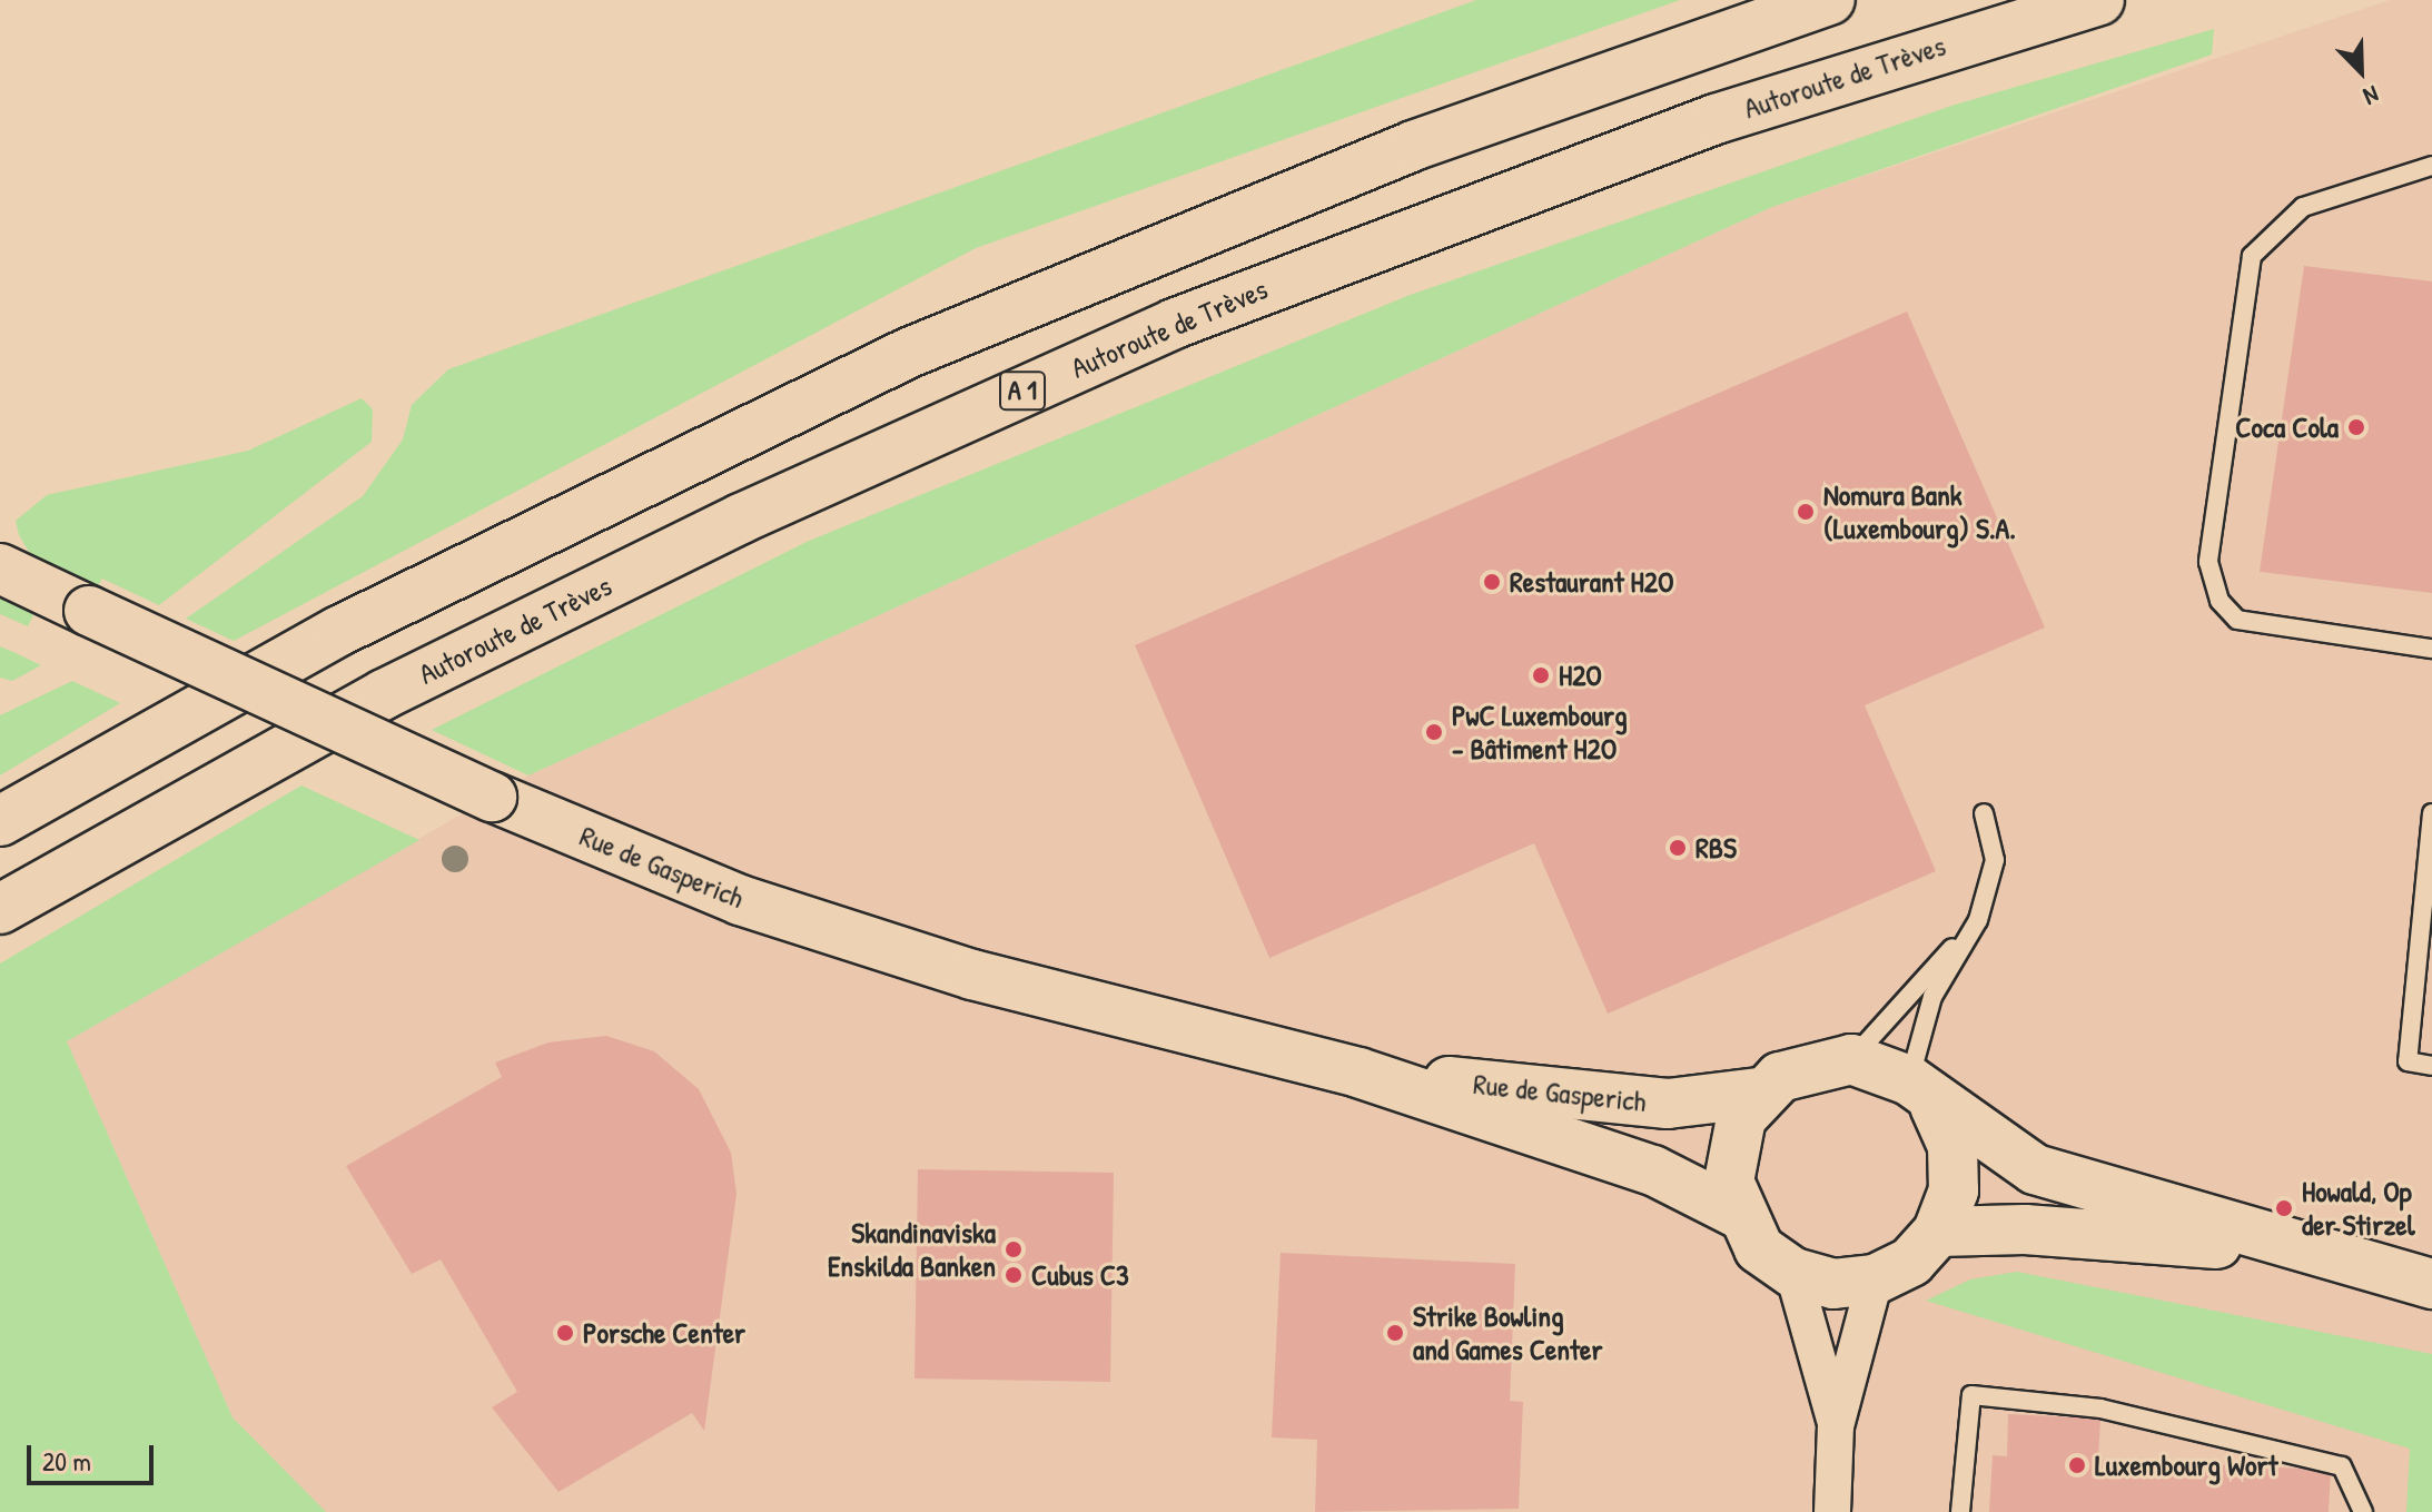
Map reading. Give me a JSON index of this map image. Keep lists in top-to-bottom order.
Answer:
{
  "streets": {
    "main road": ["Autoroute de Trèves", "A 1", "Rue de Gasperich"]
  },
  "places": [
    "Coca Cola",
    "Nomura Bank (Luxembourg) S.A.",
    "Restaurant H2O",
    "H2O",
    "PwC Luxembourg - Bâtiment H2O",
    "RBS",
    "Howald, Op der Stirzel",
    "Skandinaviska Enskilda Banken",
    "Cubus C3",
    "Porsche Center",
    "Strike Bowling and Games Center",
    "Luxembourg Wort"
  ],
  "scale_bar": "20 m",
  "north": "bottom right"
}
